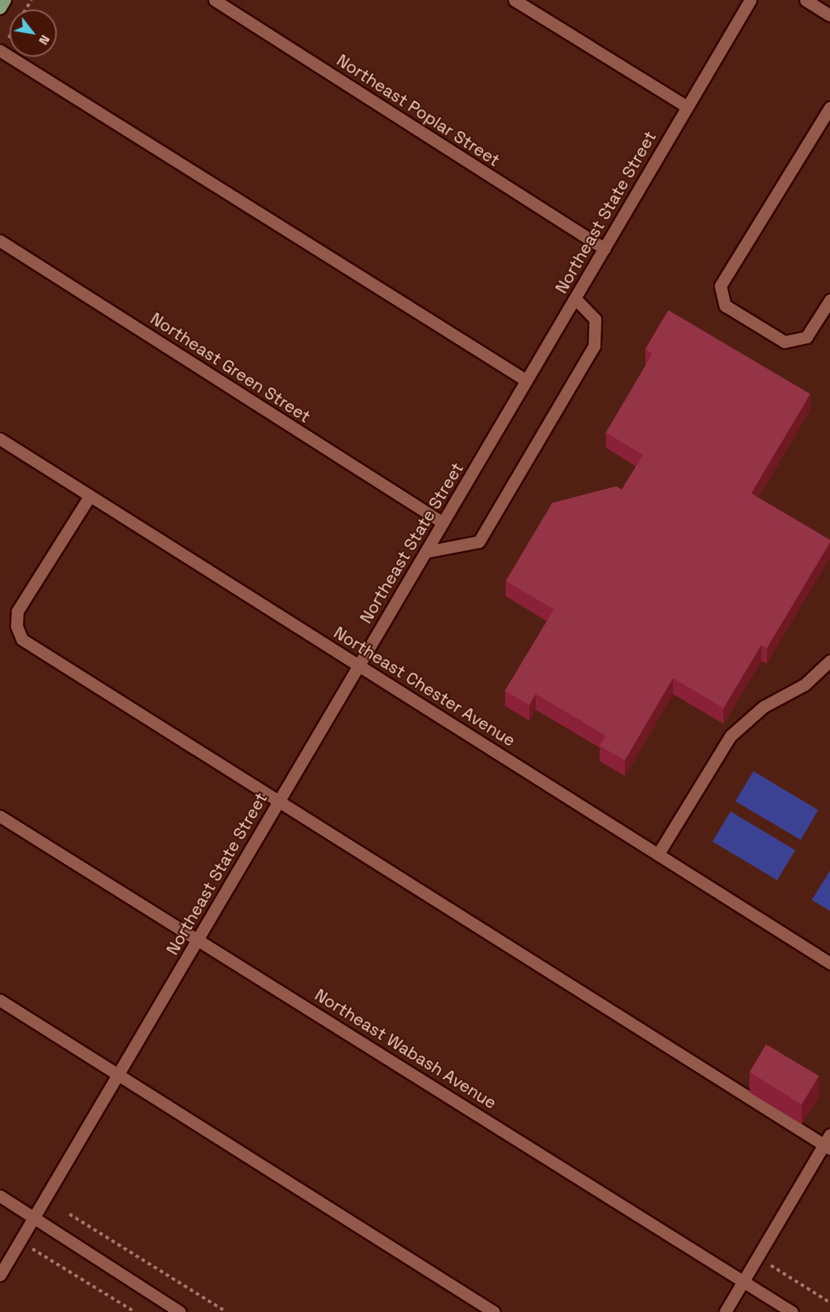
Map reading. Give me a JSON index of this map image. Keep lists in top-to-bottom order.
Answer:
{
  "streets": {
    "street": [
      "Northeast Poplar Street",
      "Northeast State Street",
      "Northeast Green Street",
      "Northeast Chester Avenue",
      "Northeast Wabash Avenue"
    ]
  },
  "crossings": [
    ["Northeast Poplar Street", "Northeast State Street"],
    ["Northeast State Street", "Northeast Green Street"],
    ["Northeast State Street", "Northeast Chester Avenue"],
    ["Northeast State Street", "Northeast Wabash Avenue"]
  ],
  "north": "bottom right"
}
